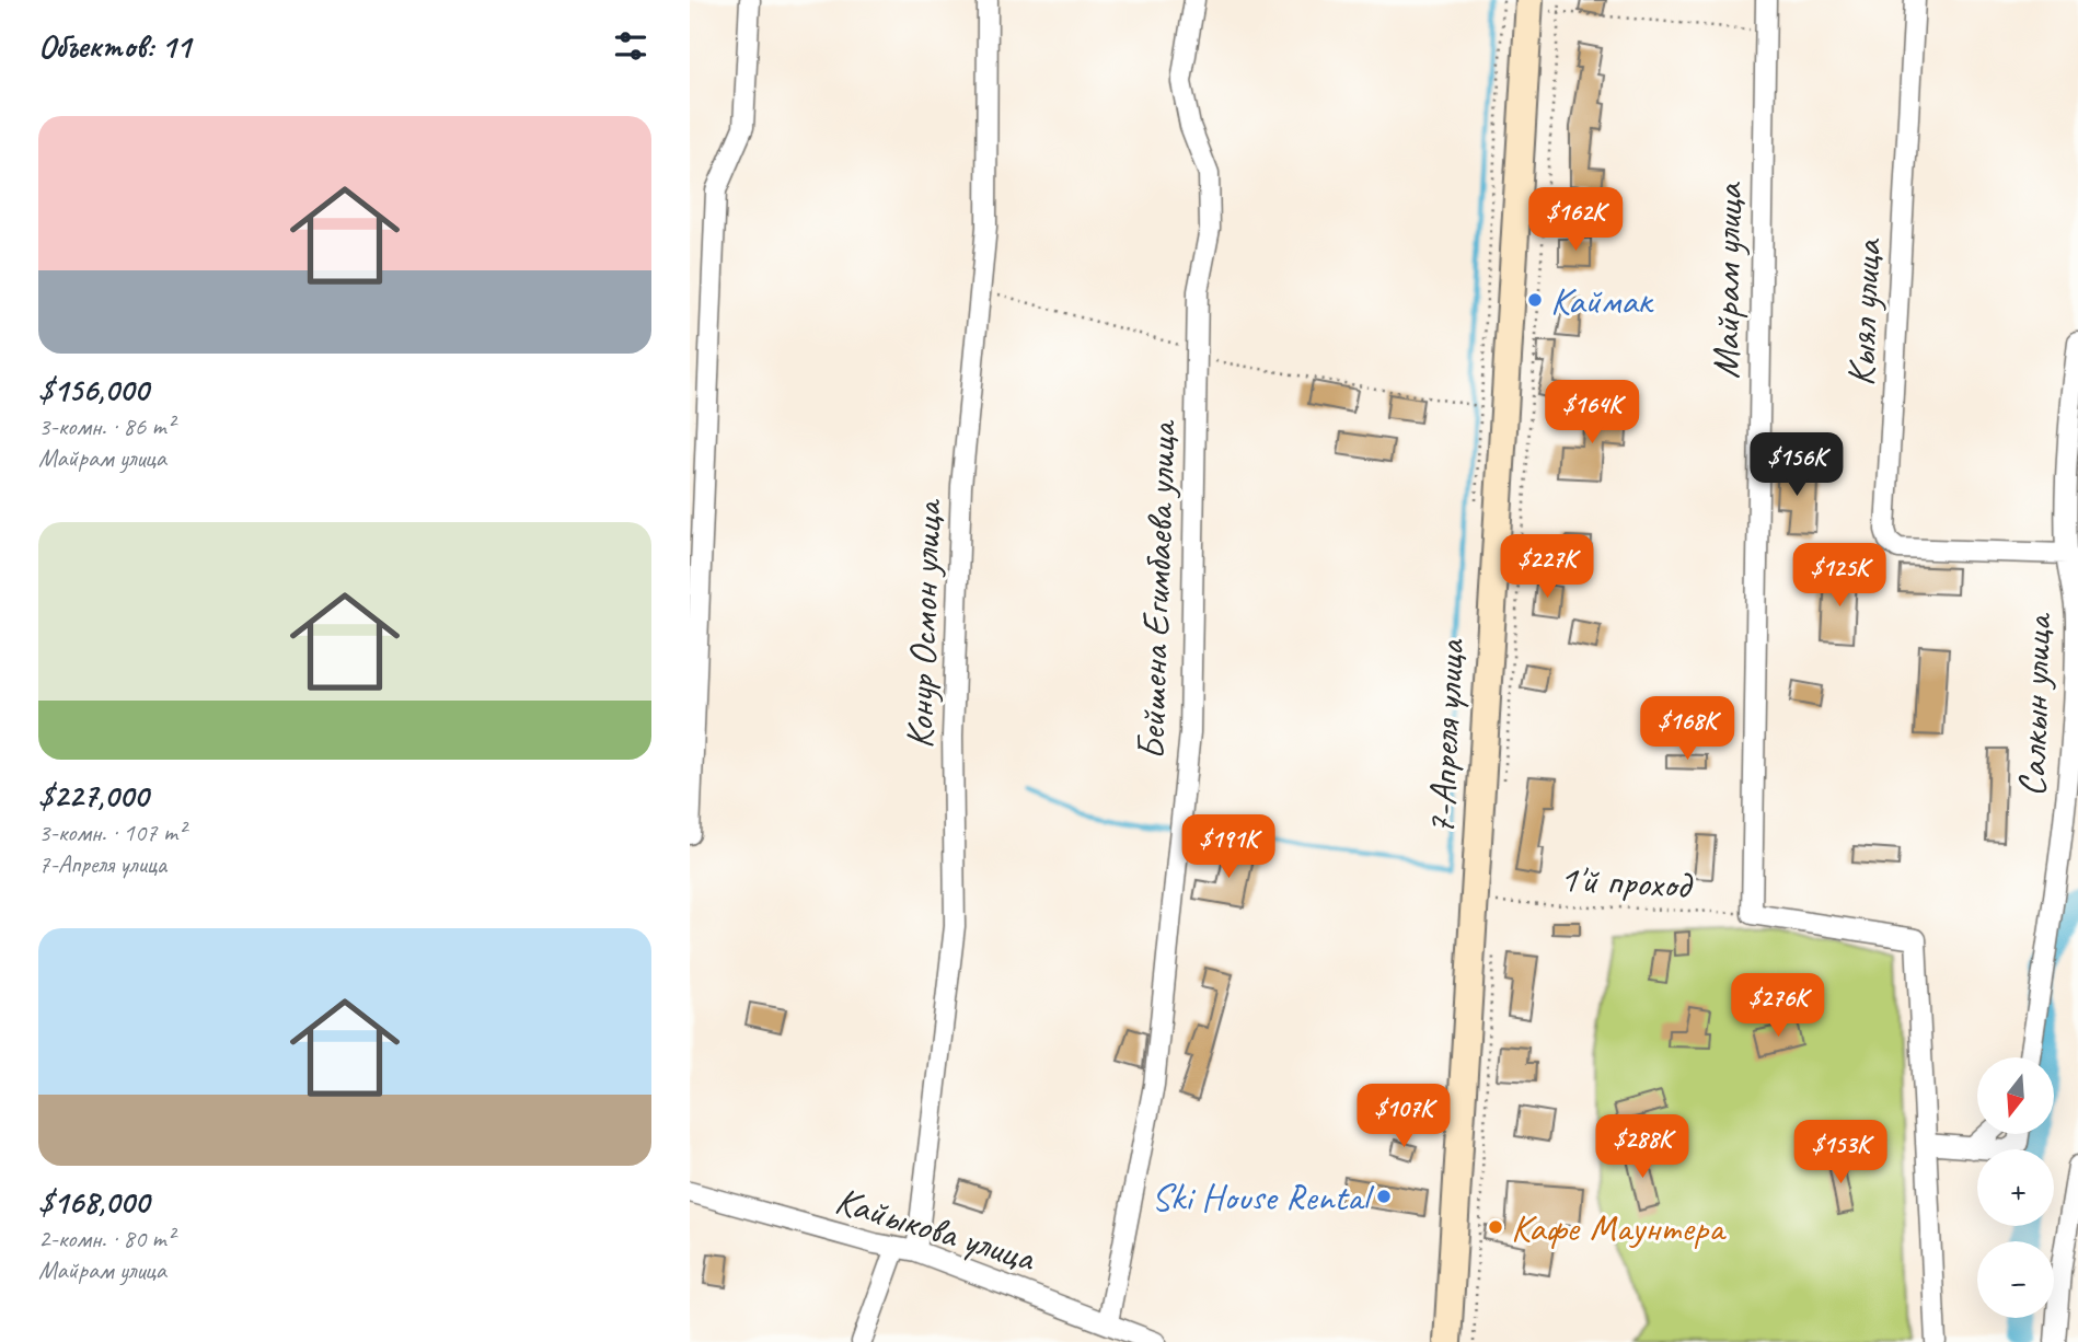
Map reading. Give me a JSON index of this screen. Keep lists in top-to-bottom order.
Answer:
{
  "streets": {
    "main road": ["7-Апреля улица"],
    "street": [
      "Майрам улица",
      "Кыял улица",
      "Бейшена Егимбаева улица",
      "Конур Осмон улица",
      "Салкын улица",
      "Кайыкова улица"
    ],
    "path": ["1'й проход"]
  },
  "crossings": [
    ["Майрам улица", "1'й проход"],
    ["Кыял улица", "Салкын улица"],
    ["Бейшена Егимбаева улица", "Кайыкова улица"],
    ["Конур Осмон улица", "Кайыкова улица"]
  ],
  "places": ["Каймак", "Ski House Rental", "Кафе Маунтера"],
  "north": "bottom",
  "page": {
    "heading": "Объектов: 11",
    "list": [
      {
        "name": "$156,000",
        "note": "3-комн. · 86 m² · Майрам улица"
      },
      {
        "name": "$227,000",
        "note": "3-комн. · 107 m² · 7-Апреля улица"
      },
      {
        "name": "$168,000",
        "note": "2-комн. · 80 m² · Майрам улица"
      }
    ],
    "price": [
      "$162K",
      "$164K",
      "$156K",
      "$227K",
      "$125K",
      "$168K",
      "$191K",
      "$276K",
      "$107K",
      "$288K",
      "$153K"
    ],
    "map_buttons": ["+", "−"]
  }
}
